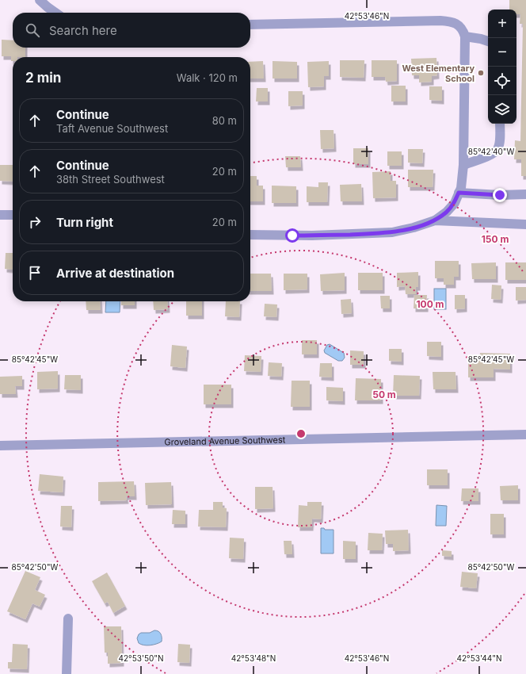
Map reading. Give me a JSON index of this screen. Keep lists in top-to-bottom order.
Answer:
{
  "streets": {
    "street": ["Groveland Avenue Southwest"]
  },
  "places": ["West Elementary School"],
  "page": {
    "map_buttons": ["+", "−"],
    "search": "Search here",
    "heading": ["2 min", "Walk · 120 m"],
    "list": [
      ["Continue", "Taft Avenue Southwest", "80 m"],
      ["Continue", "38th Street Southwest", "20 m"],
      ["Turn right", "20 m"],
      "Arrive at destination"
    ]
  },
  "coordinates": [
    "42°53'46\"N",
    "85°42'40\"W",
    "85°42'45\"W",
    "85°42'50\"W",
    "42°53'50\"N",
    "42°53'48\"N",
    "42°53'44\"N"
  ],
  "rings": ["150 m", "100 m", "50 m"]
}
